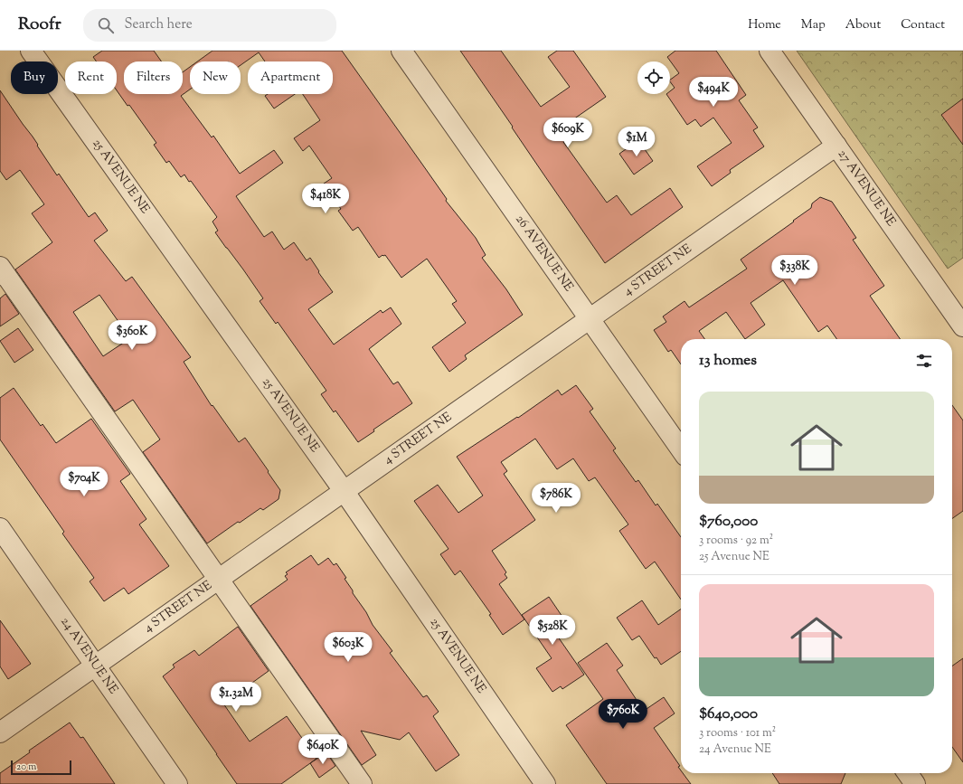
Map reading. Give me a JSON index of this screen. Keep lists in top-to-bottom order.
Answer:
{
  "streets": {
    "street": [
      "25 AVENUE NE",
      "27 AVENUE NE",
      "26 AVENUE NE",
      "4 STREET NE",
      "24 AVENUE NE"
    ]
  },
  "crossings": [
    ["25 AVENUE NE", "4 STREET NE"],
    ["27 AVENUE NE", "4 STREET NE"],
    ["26 AVENUE NE", "4 STREET NE"],
    ["4 STREET NE", "24 AVENUE NE"]
  ],
  "scale_bar": "20 m",
  "page": {
    "header": "Roofr",
    "search": "Search here",
    "nav": [
      "Home",
      "Map",
      "About",
      "Contact"
    ],
    "chip": [
      "Buy",
      "Rent",
      "Filters",
      "New",
      "Apartment"
    ],
    "price": [
      "$494K",
      "$609K",
      "$1M",
      "$418K",
      "$338K",
      "$360K",
      "$704K",
      "$786K",
      "$528K",
      "$603K",
      "$1.32M",
      "$760K",
      "$640K"
    ],
    "heading": "13 homes",
    "list": [
      {
        "name": "$760,000",
        "note": "3 rooms · 92 m² · 25 Avenue NE"
      },
      {
        "name": "$640,000",
        "note": "3 rooms · 101 m² · 24 Avenue NE"
      }
    ],
    "scale": "20 m"
  }
}
